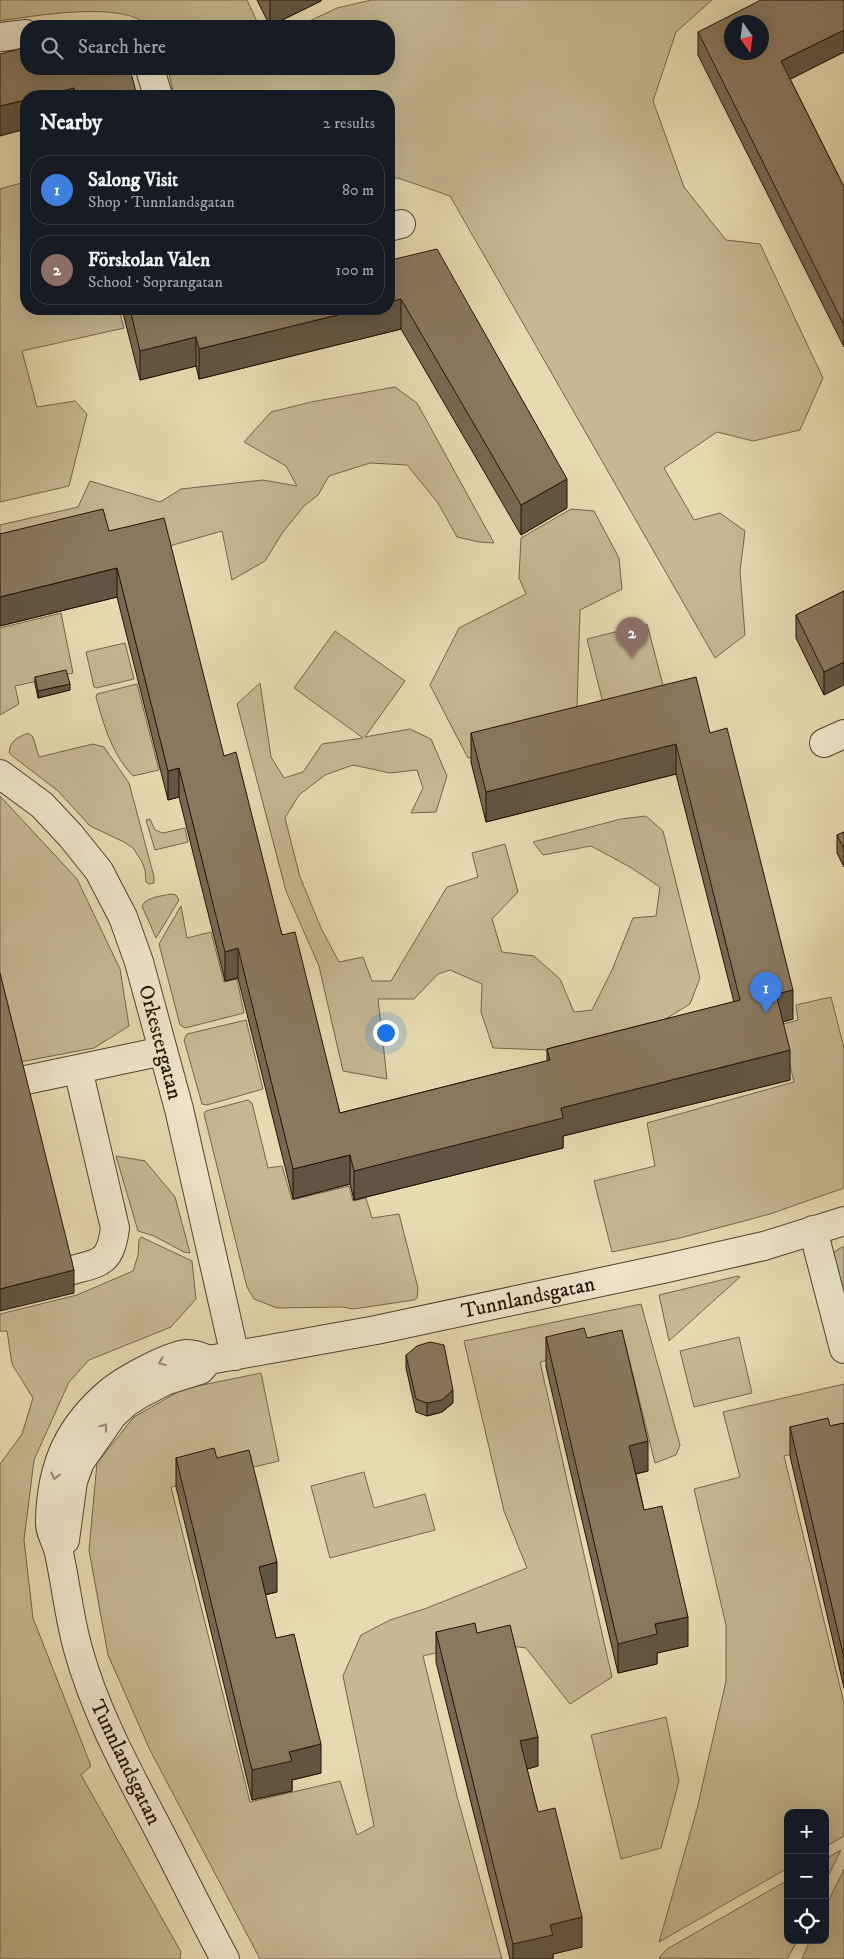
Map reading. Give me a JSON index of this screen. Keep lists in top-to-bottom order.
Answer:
{
  "streets": {
    "street": ["Orkestergatan", "Tunnlandsgatan"]
  },
  "crossings": [
    ["Orkestergatan", "Tunnlandsgatan"]
  ],
  "north": "bottom",
  "page": {
    "search": "Search here",
    "heading": ["Nearby", "2 results"],
    "list": [
      {
        "mark": "1",
        "name": "Salong Visit",
        "note": "Shop · Tunnlandsgatan",
        "value": "80 m"
      },
      {
        "mark": "2",
        "name": "Förskolan Valen",
        "note": "School · Soprangatan",
        "value": "100 m"
      }
    ],
    "pins": ["2", "1"],
    "map_buttons": ["+", "−"]
  }
}
